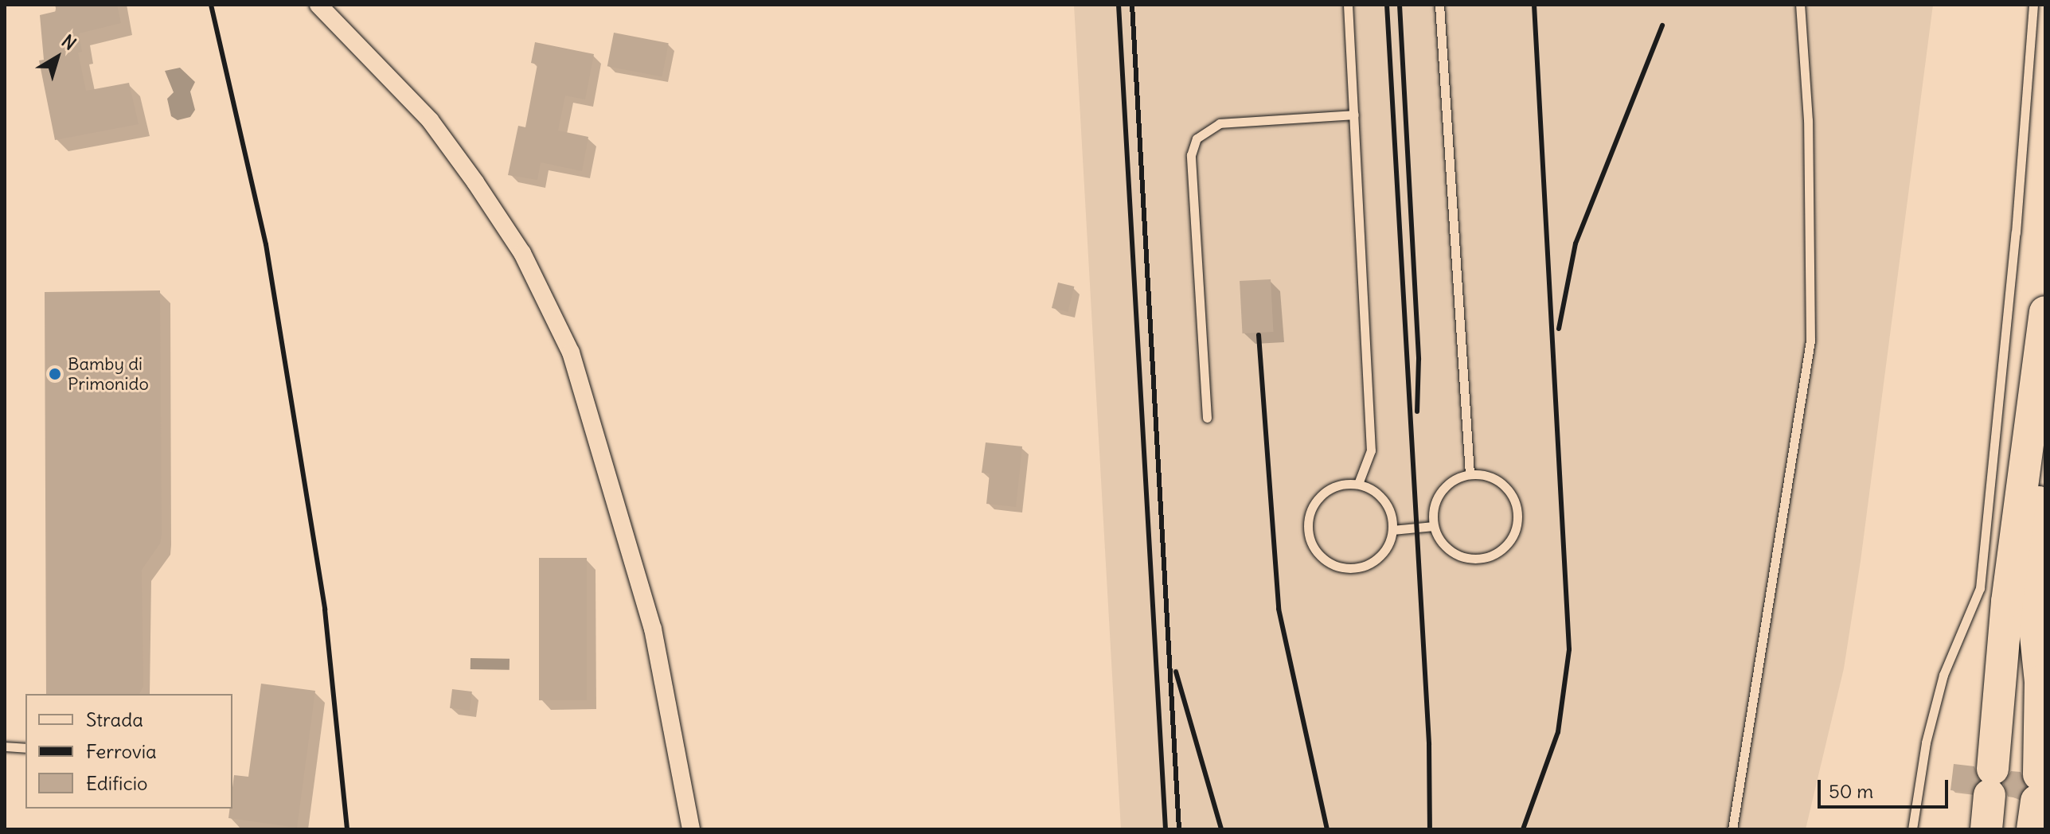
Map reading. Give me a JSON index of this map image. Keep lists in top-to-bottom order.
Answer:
{
  "places": ["Bamby di Primonido"],
  "legend": ["Strada", "Ferrovia", "Edificio"],
  "scale_bar": "50 m",
  "north": "top right"
}
